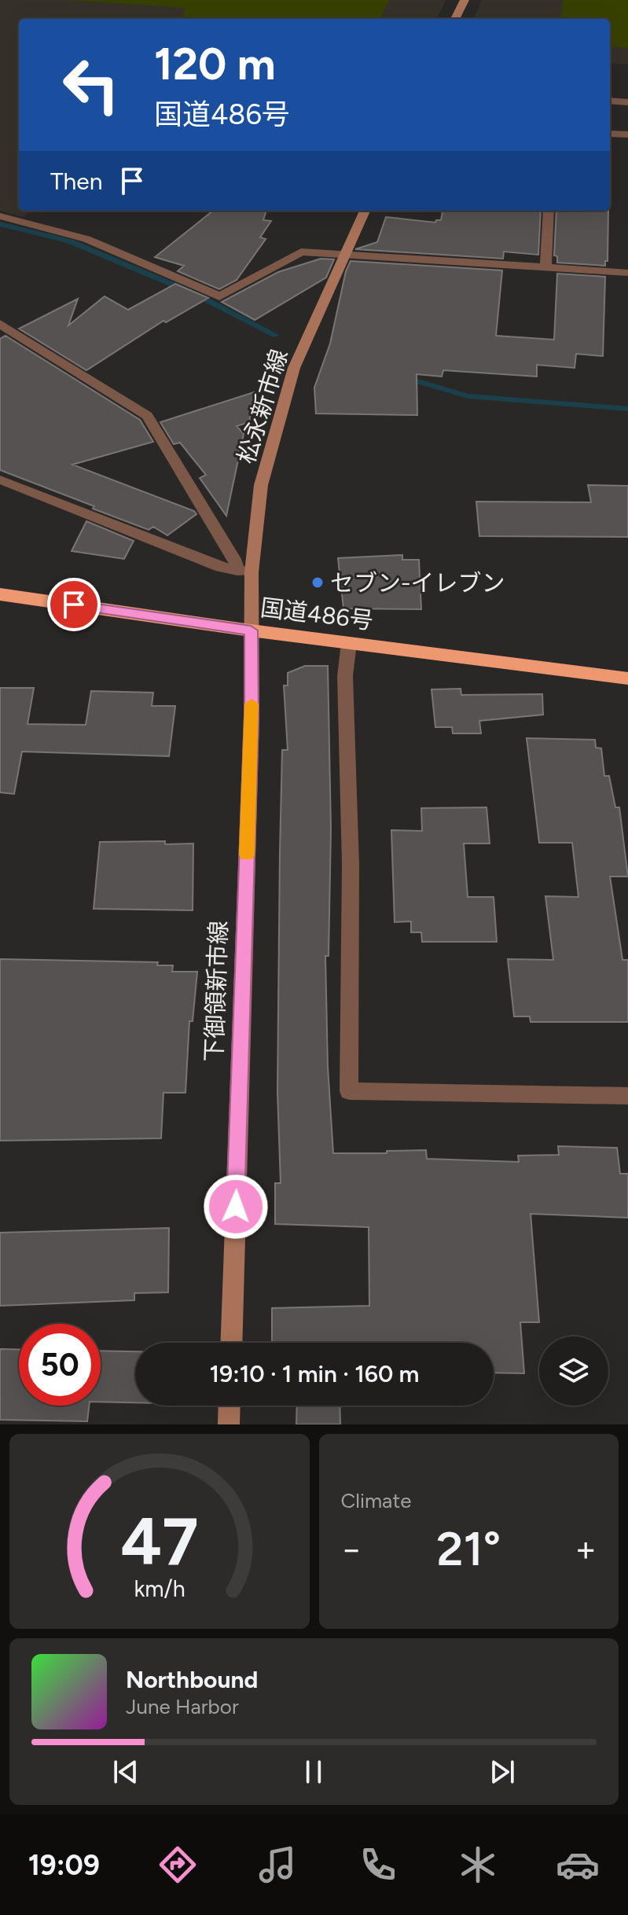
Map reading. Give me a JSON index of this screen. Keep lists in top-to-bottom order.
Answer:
{
  "streets": {
    "highway": ["国道486号"],
    "main road": ["松永新市線", "下御領新市線"]
  },
  "crossings": [
    ["松永新市線", "国道486号"],
    ["松永新市線", "下御領新市線"],
    ["国道486号", "下御領新市線"]
  ],
  "places": ["セブン-イレブン"],
  "page": {
    "turn": ["120 m", "国道486号"],
    "then": "Then",
    "limit": "50",
    "trip": "19:10 · 1 min · 160 m",
    "tile": "Climate",
    "heat": ["−", "21°", "+"],
    "song": ["Northbound", "June Harbor"],
    "tabs": "19:09",
    "gauge": ["47", "km/h"]
  }
}
